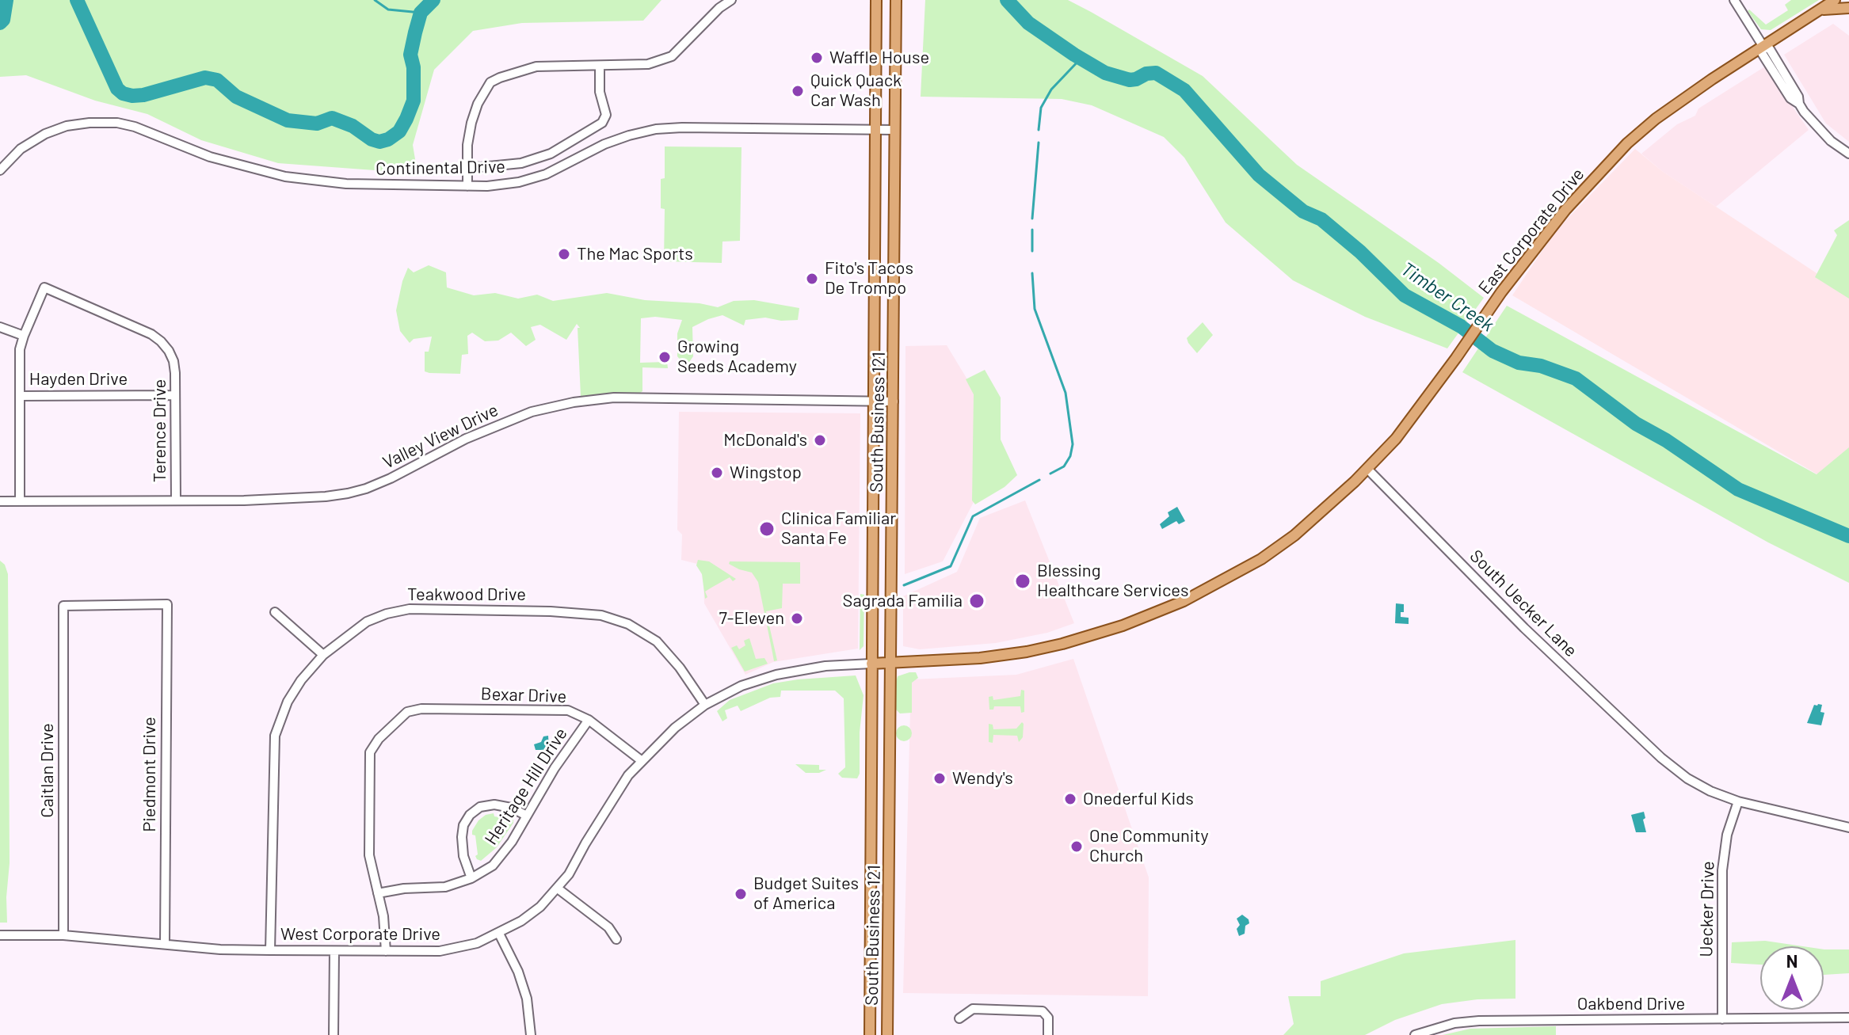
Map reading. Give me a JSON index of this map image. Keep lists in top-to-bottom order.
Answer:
{
  "streets": {
    "main road": ["East Corporate Drive", "South Business 121"],
    "street": [
      "Continental Drive",
      "Hayden Drive",
      "Terence Drive",
      "Valley View Drive",
      "Teakwood Drive",
      "South Uecker Lane",
      "Bexar Drive",
      "Caitlan Drive",
      "Piedmont Drive",
      "Heritage Hill Drive",
      "Uecker Drive",
      "West Corporate Drive",
      "Oakbend Drive"
    ]
  },
  "crossings": [
    ["Continental Drive", "South Business 121"],
    ["East Corporate Drive", "South Business 121"],
    ["East Corporate Drive", "South Uecker Lane"],
    ["East Corporate Drive", "West Corporate Drive"],
    ["Hayden Drive", "Terence Drive"],
    ["South Business 121", "Valley View Drive"],
    ["South Business 121", "West Corporate Drive"],
    ["Terence Drive", "Valley View Drive"],
    ["Teakwood Drive", "West Corporate Drive"],
    ["South Uecker Lane", "Uecker Drive"],
    ["Bexar Drive", "Heritage Hill Drive"],
    ["Bexar Drive", "West Corporate Drive"],
    ["Caitlan Drive", "Piedmont Drive"],
    ["Caitlan Drive", "West Corporate Drive"],
    ["Piedmont Drive", "West Corporate Drive"],
    ["Uecker Drive", "Oakbend Drive"]
  ],
  "water": ["Timber Creek"],
  "places": [
    "Waffle House",
    "Quick Quack Car Wash",
    "The Mac Sports",
    "Fito's Tacos De Trompo",
    "Growing Seeds Academy",
    "McDonald's",
    "Wingstop",
    "Clinica Familiar Santa Fe",
    "Blessing Healthcare Services",
    "Sagrada Familia",
    "7-Eleven",
    "Wendy's",
    "Onederful Kids",
    "One Community Church",
    "Budget Suites of America"
  ],
  "north": "top"
}
